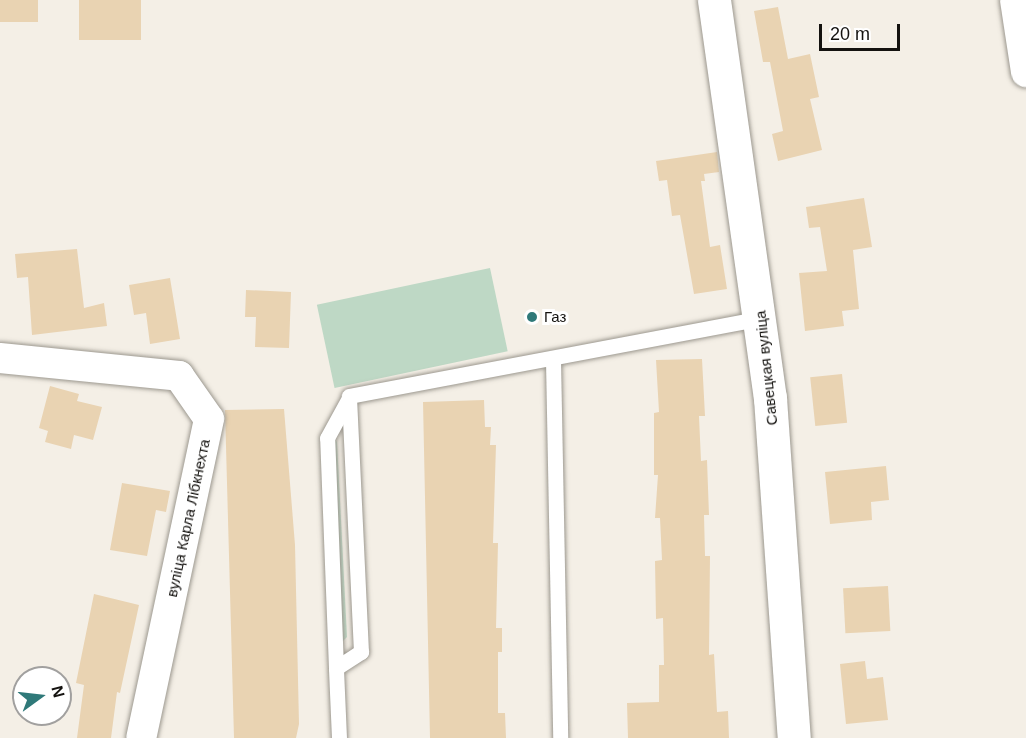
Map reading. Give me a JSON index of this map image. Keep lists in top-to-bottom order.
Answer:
{
  "streets": {
    "street": ["Савецкая вуліца", "вуліца Карла Лібкнехта"]
  },
  "places": ["Газ"],
  "scale_bar": "20 m",
  "north": "right"
}
